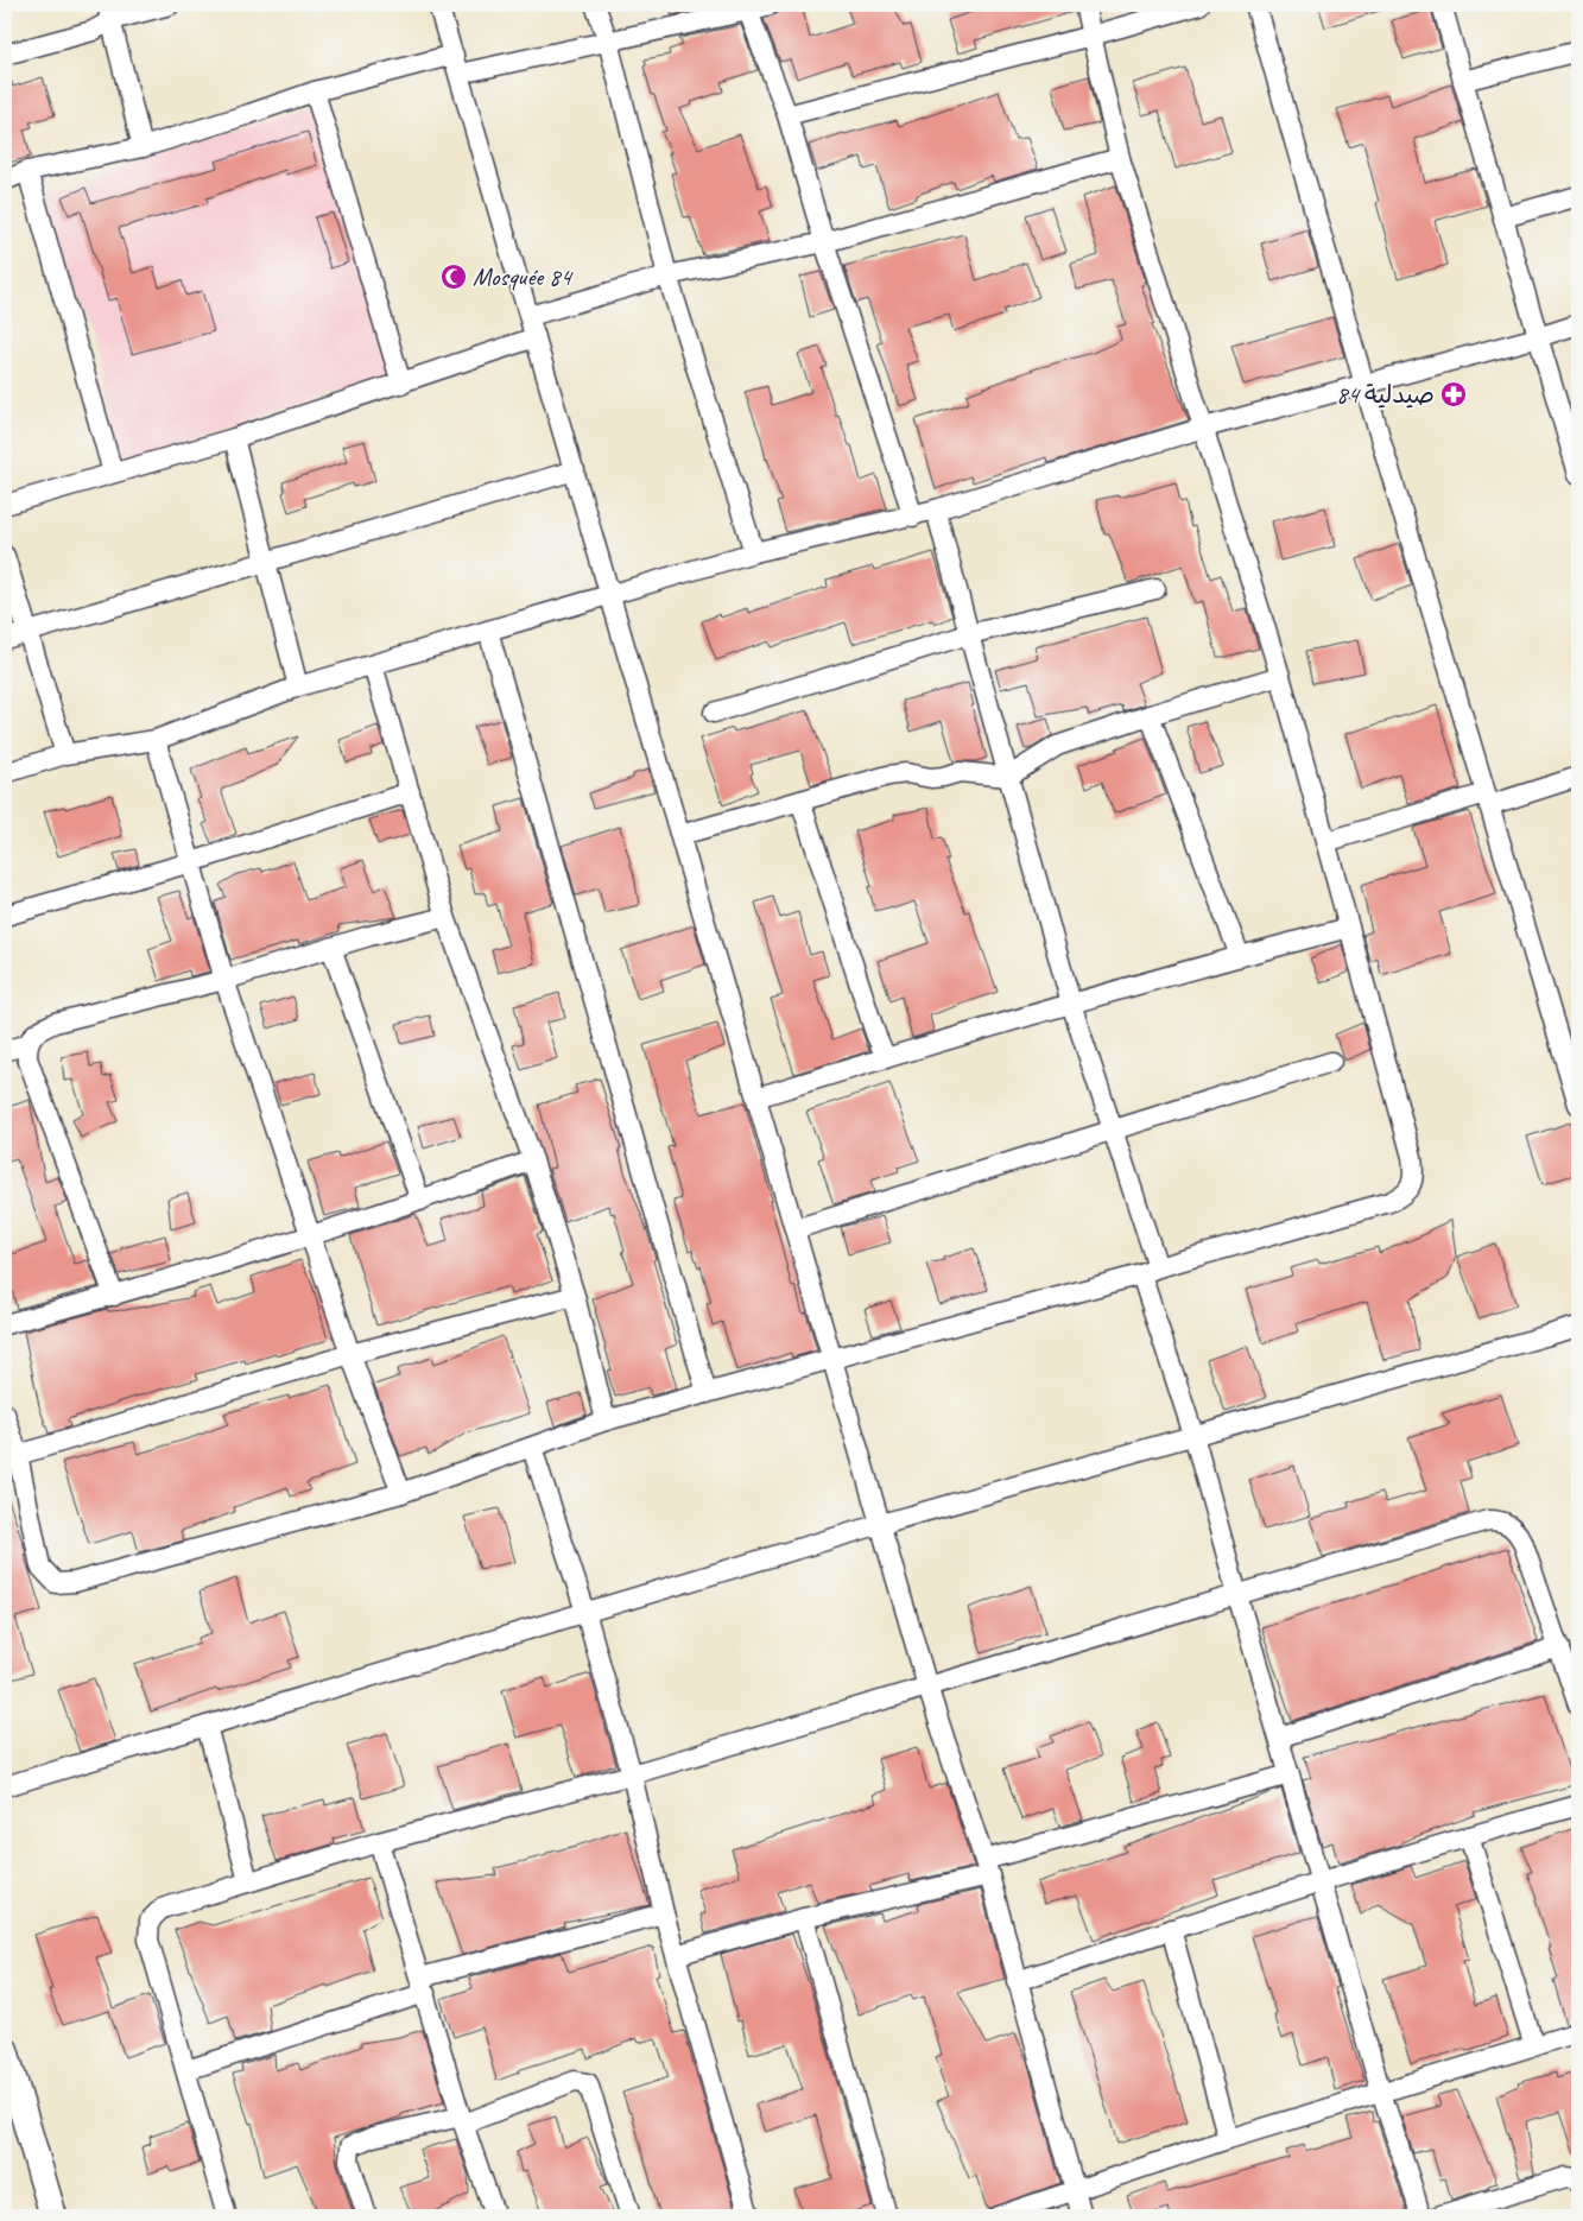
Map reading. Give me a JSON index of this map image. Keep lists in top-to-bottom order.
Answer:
{
  "places": {
    "mosque": ["Mosquée 84"],
    "pharmacy": ["84 صيدلية"]
  }
}
